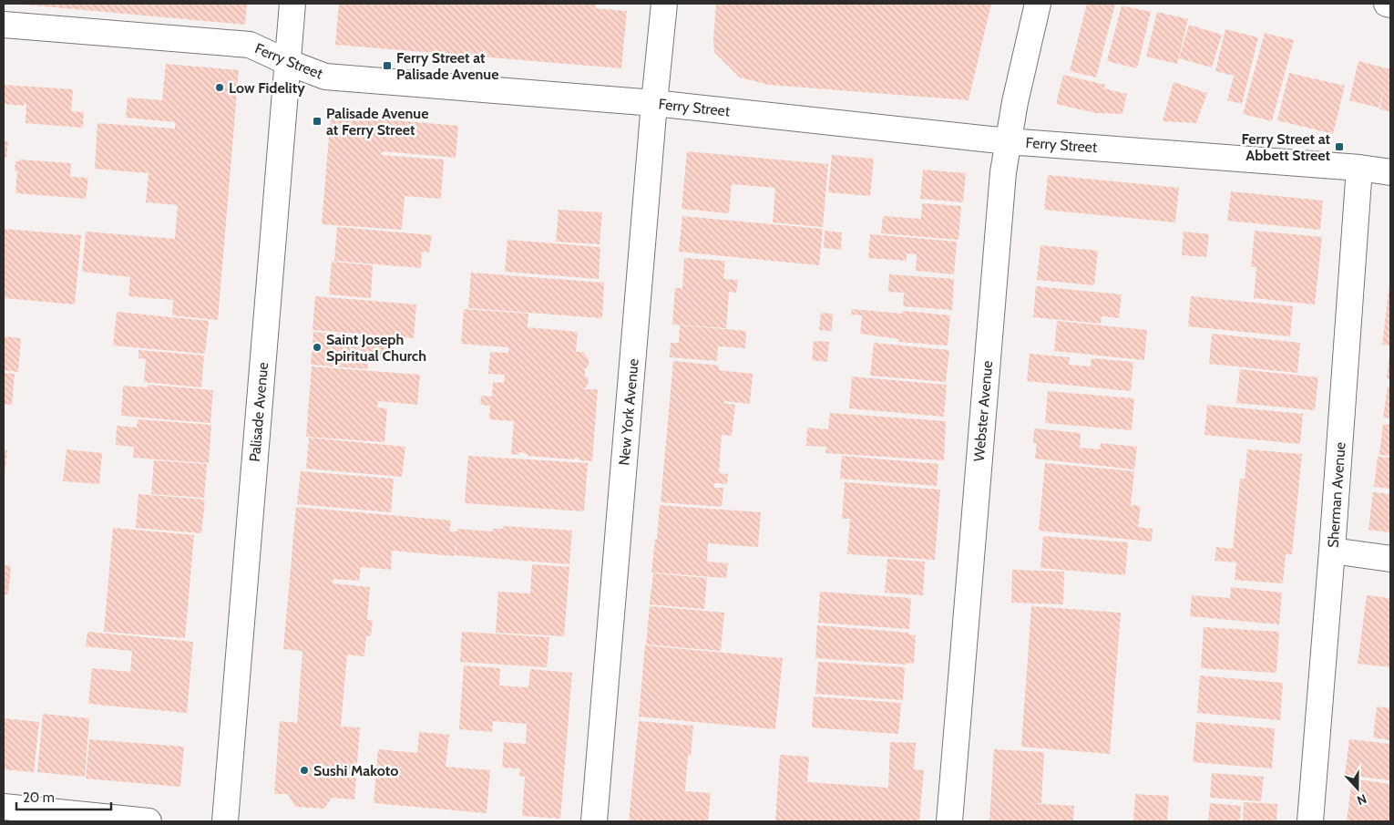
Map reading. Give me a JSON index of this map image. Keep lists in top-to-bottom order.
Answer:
{
  "streets": {
    "street": [
      "Ferry Street",
      "Webster Avenue",
      "Palisade Avenue",
      "New York Avenue",
      "Sherman Avenue"
    ]
  },
  "crossings": [
    ["Ferry Street", "Webster Avenue"],
    ["Ferry Street", "Palisade Avenue"],
    ["Ferry Street", "New York Avenue"],
    ["Ferry Street", "Sherman Avenue"]
  ],
  "places": {
    "transit": ["Ferry Street at Palisade Avenue", "Palisade Avenue at Ferry Street", "Ferry Street at Abbett Street"],
    "other": ["Low Fidelity", "Saint Joseph Spiritual Church", "Sushi Makoto"]
  },
  "scale_bar": "20 m",
  "north": "bottom"
}
